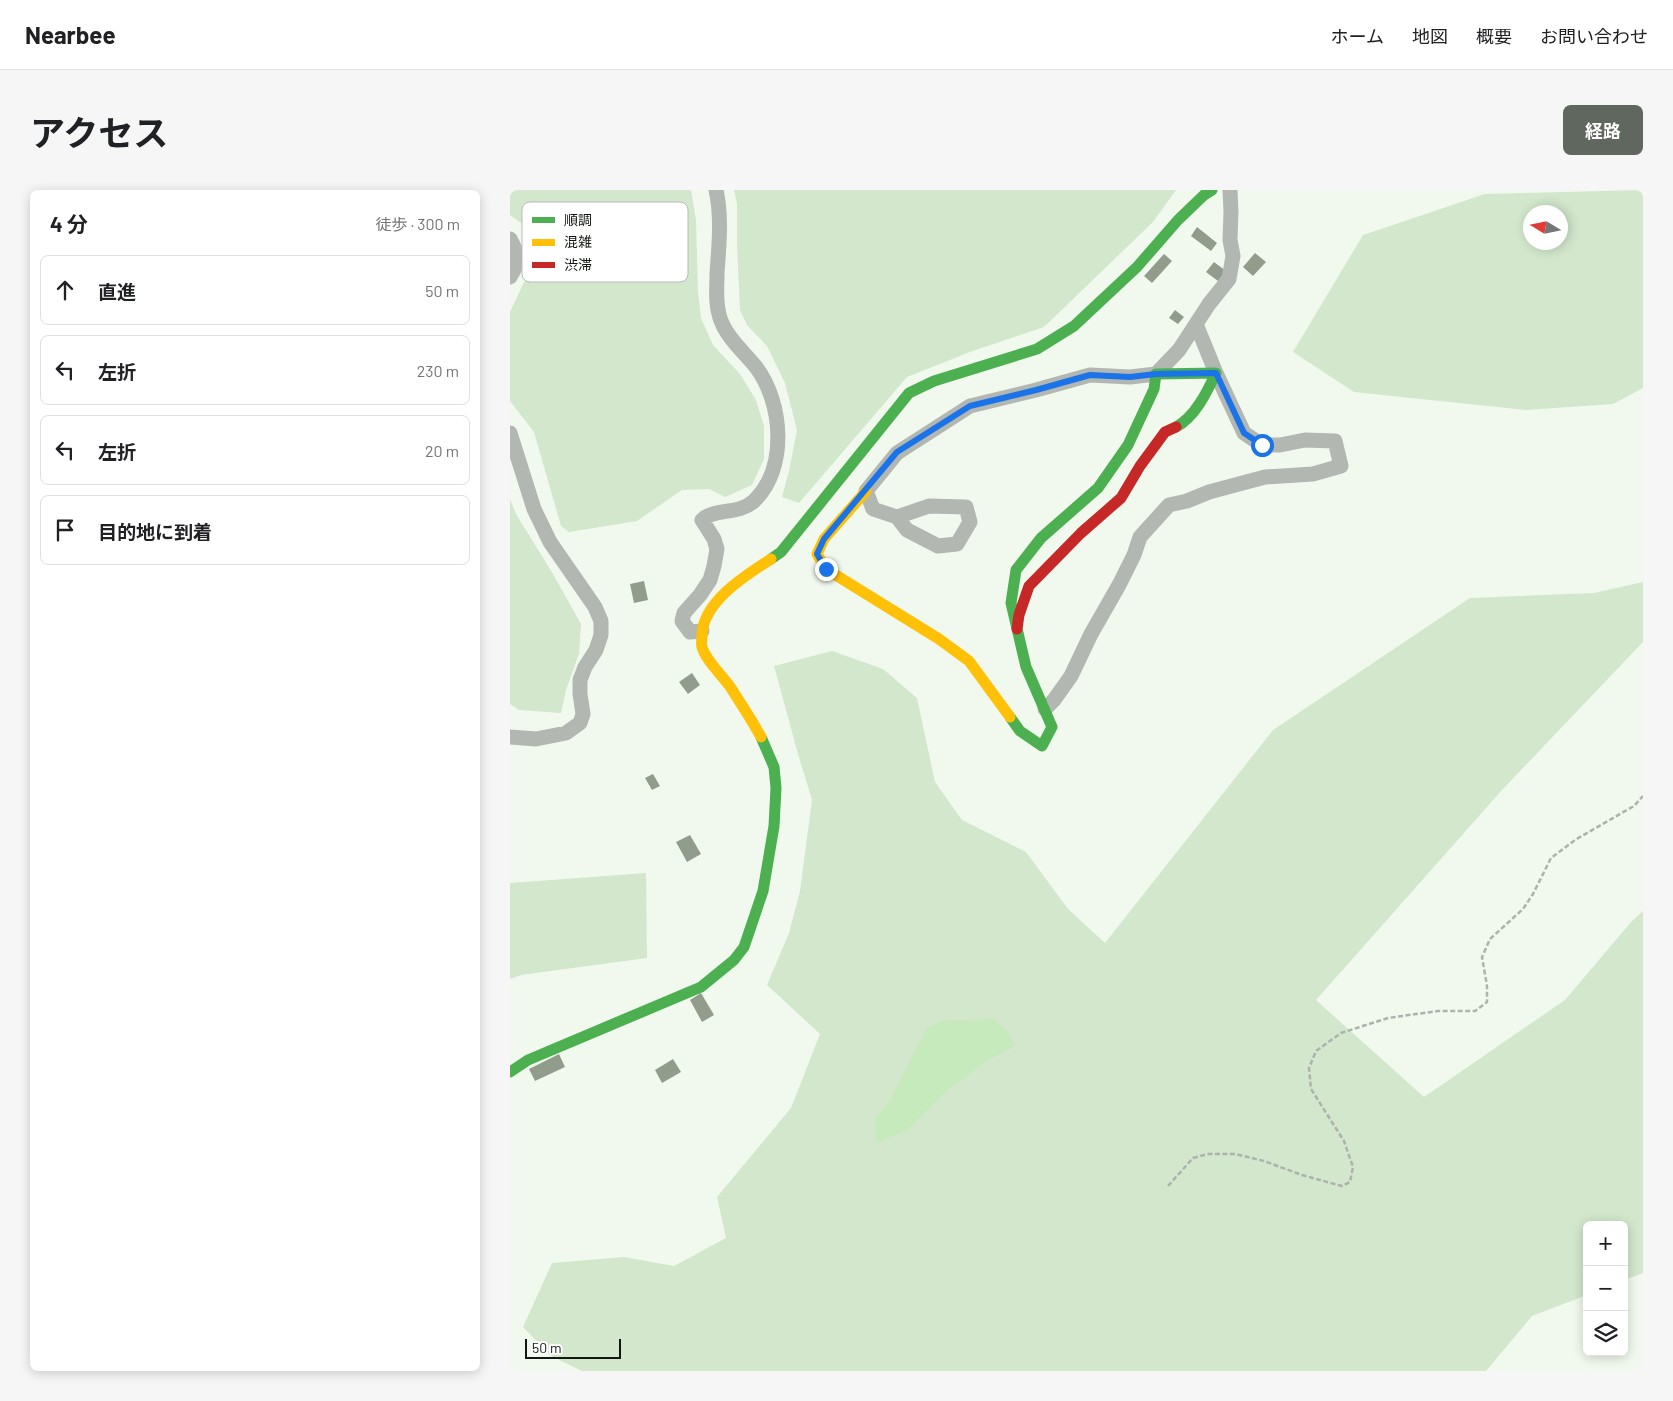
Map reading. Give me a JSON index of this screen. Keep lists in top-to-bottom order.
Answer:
{
  "legend": ["順調", "混雑", "渋滞"],
  "scale_bar": "50 m",
  "north": "left",
  "page": {
    "header": "Nearbee",
    "nav": [
      "ホーム",
      "地図",
      "概要",
      "お問い合わせ"
    ],
    "title": "アクセス",
    "buttons": "経路",
    "heading": ["4 分", "徒歩 · 300 m"],
    "list": [
      ["直進", "50 m"],
      ["左折", "230 m"],
      ["左折", "20 m"],
      "目的地に到着"
    ],
    "map_buttons": ["+", "−"],
    "scale": "50 m"
  }
}
